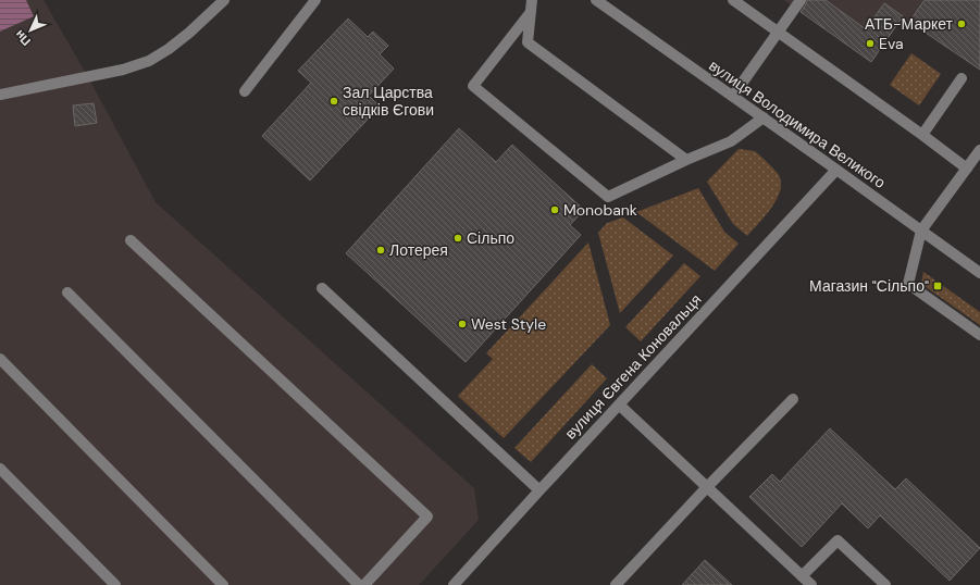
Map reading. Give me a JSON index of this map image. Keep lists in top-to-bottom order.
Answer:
{
  "streets": {
    "street": ["вулиця Володимира Великого", "вулиця Євгена Коновальця"]
  },
  "crossings": [
    ["вулиця Володимира Великого", "вулиця Євгена Коновальця"]
  ],
  "places": {
    "other": [
      "АТБ-Маркет",
      "Eva",
      "Зал Царства свідків Єгови",
      "Monobank",
      "Сільпо",
      "Лотерея",
      "West Style"
    ],
    "transit": ["Магазин \"Сільпо\""]
  },
  "north": "bottom left"
}
